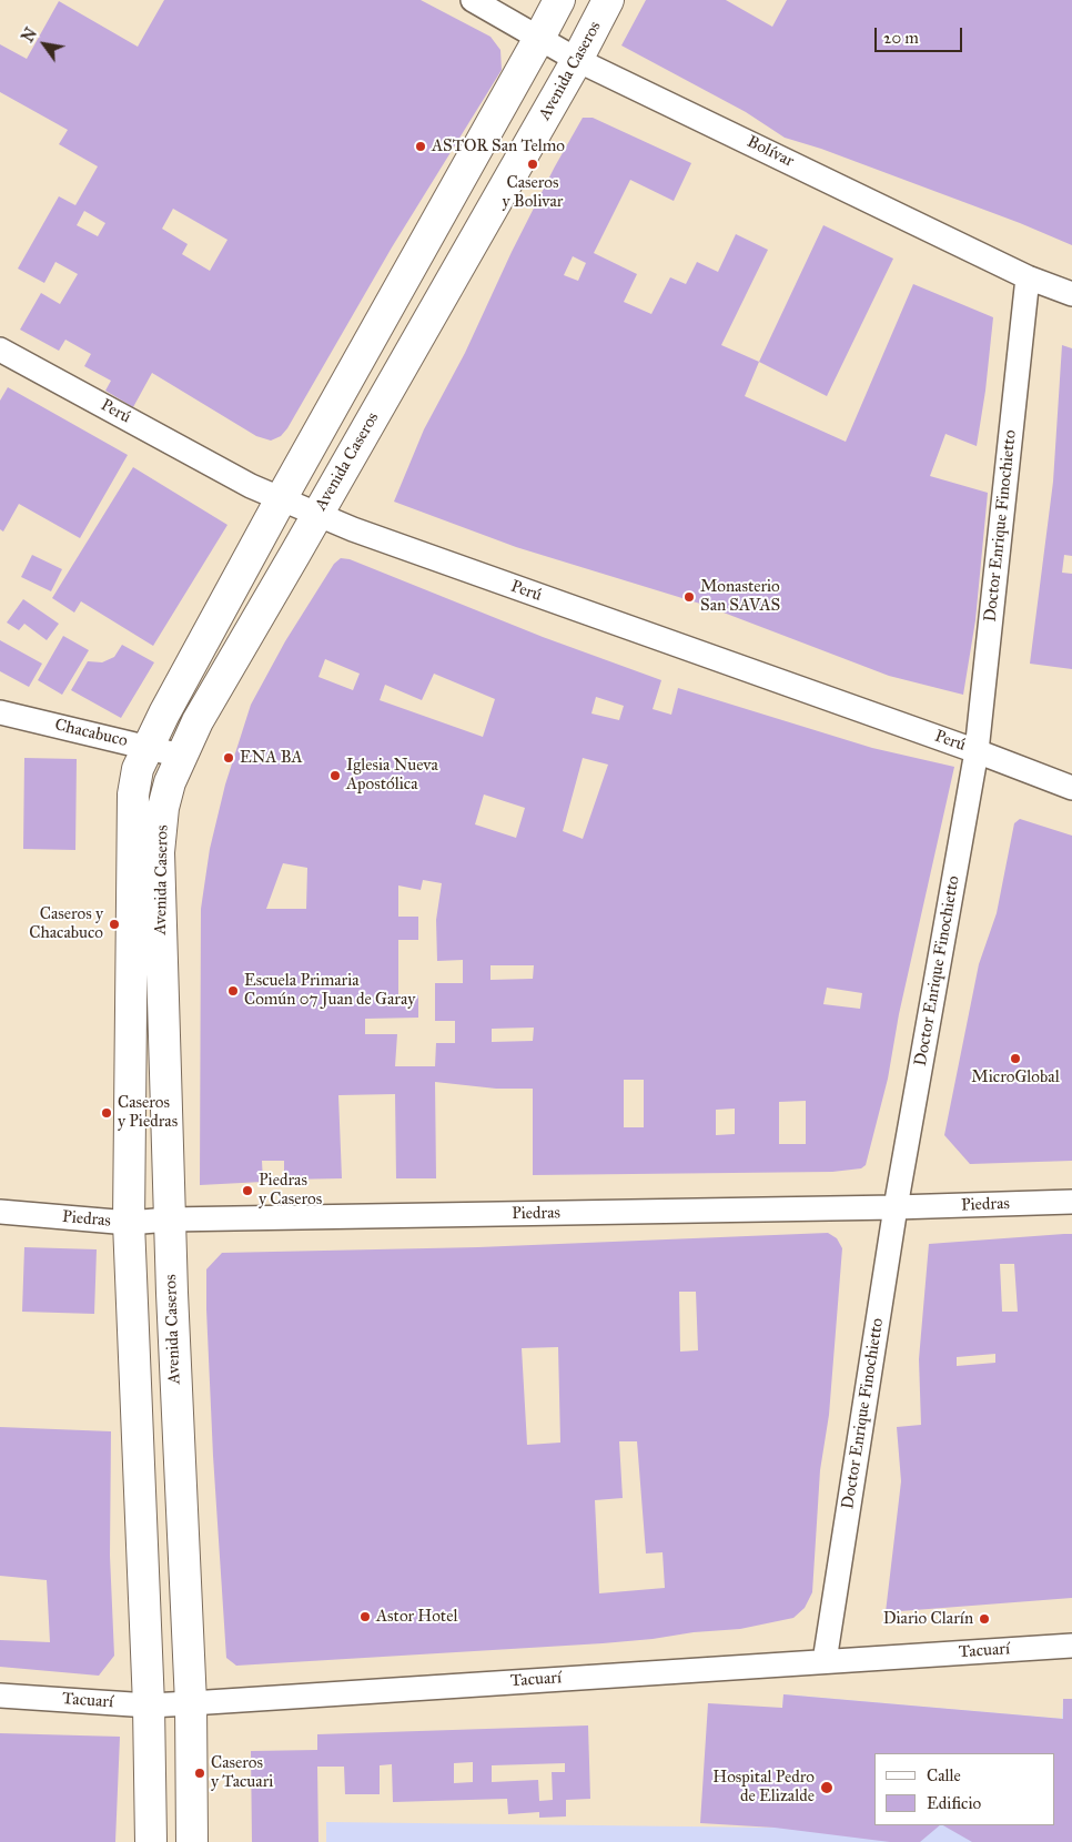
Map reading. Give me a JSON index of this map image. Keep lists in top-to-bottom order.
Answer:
{
  "streets": {
    "main road": ["Avenida Caseros"],
    "street": [
      "Bolívar",
      "Perú",
      "Doctor Enrique Finochietto",
      "Chacabuco",
      "Piedras",
      "Tacuarí"
    ]
  },
  "crossings": [
    ["Avenida Caseros", "Bolívar"],
    ["Avenida Caseros", "Perú"],
    ["Avenida Caseros", "Chacabuco"],
    ["Avenida Caseros", "Piedras"],
    ["Avenida Caseros", "Tacuarí"],
    ["Bolívar", "Doctor Enrique Finochietto"],
    ["Perú", "Doctor Enrique Finochietto"],
    ["Doctor Enrique Finochietto", "Piedras"],
    ["Doctor Enrique Finochietto", "Tacuarí"]
  ],
  "places": [
    "ASTOR San Telmo",
    "Caseros y Bolivar",
    "Monasterio San SAVAS",
    "ENA BA",
    "Iglesia Nueva Apostólica",
    "Caseros y Chacabuco",
    "Escuela Primaria Común 07 Juan de Garay",
    "MicroGlobal",
    "Caseros y Piedras",
    "Piedras y Caseros",
    "Astor Hotel",
    "Diario Clarín",
    "Caseros y Tacuari",
    "Hospital Pedro de Elizalde"
  ],
  "legend": ["Calle", "Edificio"],
  "scale_bar": "20 m",
  "north": "top left"
}
